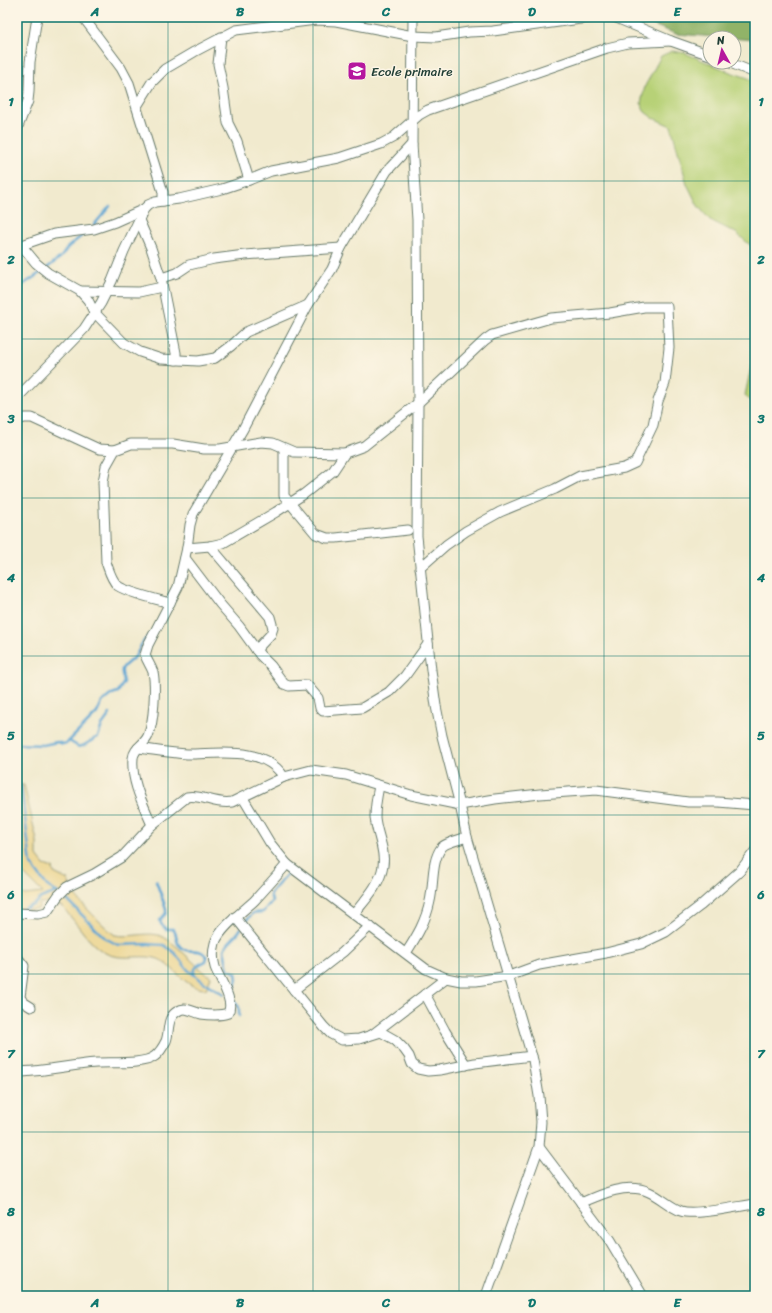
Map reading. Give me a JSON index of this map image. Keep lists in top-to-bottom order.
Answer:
{
  "places": {
    "school or university": ["Ecole primaire"]
  },
  "north": "top",
  "grid": {
    "columns": [
      "A",
      "B",
      "C",
      "D",
      "E"
    ],
    "rows": [
      "1",
      "2",
      "3",
      "4",
      "5",
      "6",
      "7",
      "8"
    ]
  }
}
